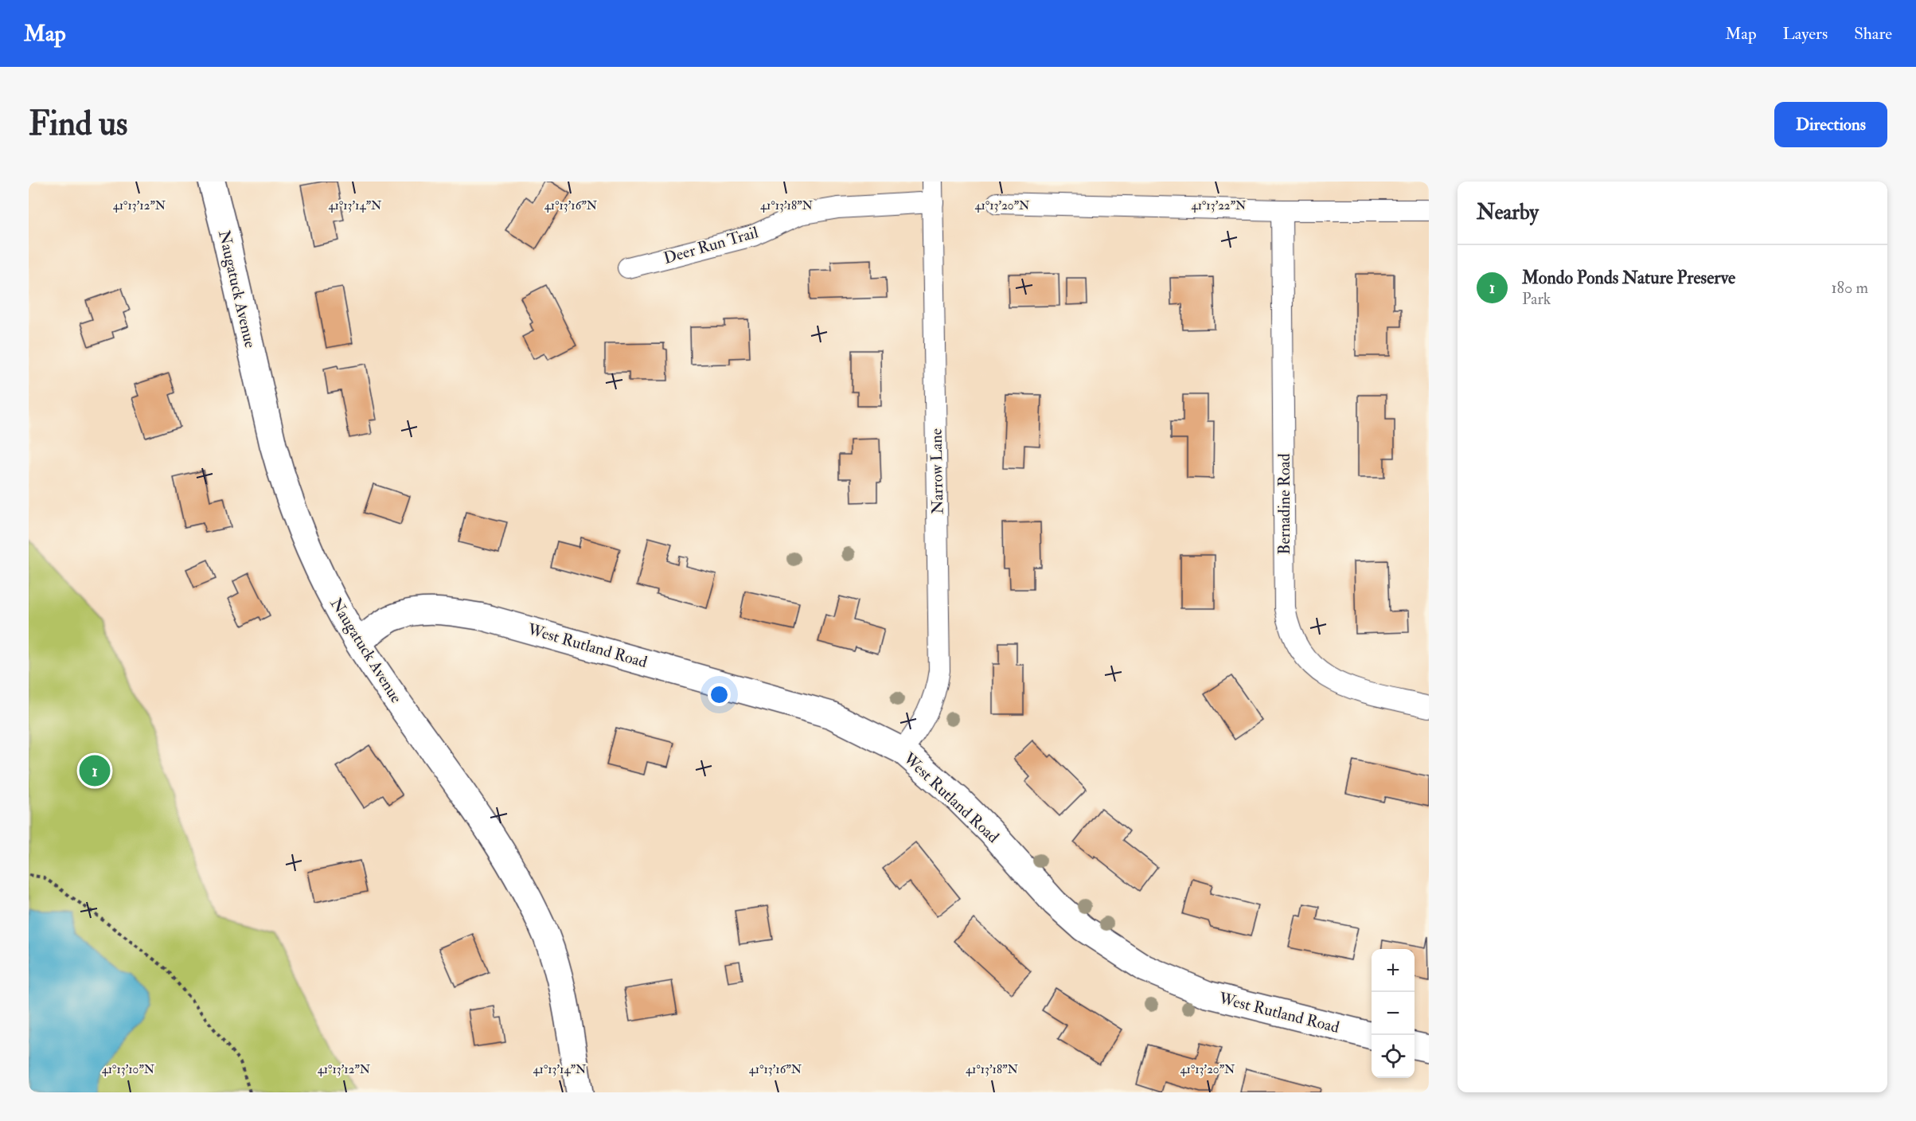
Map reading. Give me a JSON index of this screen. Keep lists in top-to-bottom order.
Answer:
{
  "streets": {
    "main road": ["Naugatuck Avenue", "West Rutland Road"],
    "street": ["Deer Run Trail", "Narrow Lane", "Bernadine Road"]
  },
  "crossings": [
    ["Deer Run Trail", "Narrow Lane"],
    ["Naugatuck Avenue", "West Rutland Road"],
    ["Narrow Lane", "West Rutland Road"]
  ],
  "page": {
    "header": "Map",
    "nav": ["Map", "Layers", "Share"],
    "buttons": "Directions",
    "title": "Find us",
    "heading": "Nearby",
    "list": [
      {
        "mark": "1",
        "name": "Mondo Ponds Nature Preserve",
        "note": "Park",
        "value": "180 m"
      }
    ],
    "pins": "1",
    "map_buttons": ["+", "−"]
  },
  "coordinates": [
    "41°13'12\"N",
    "41°13'14\"N",
    "41°13'16\"N",
    "41°13'18\"N",
    "41°13'20\"N",
    "41°13'22\"N",
    "41°13'10\"N"
  ]
}
